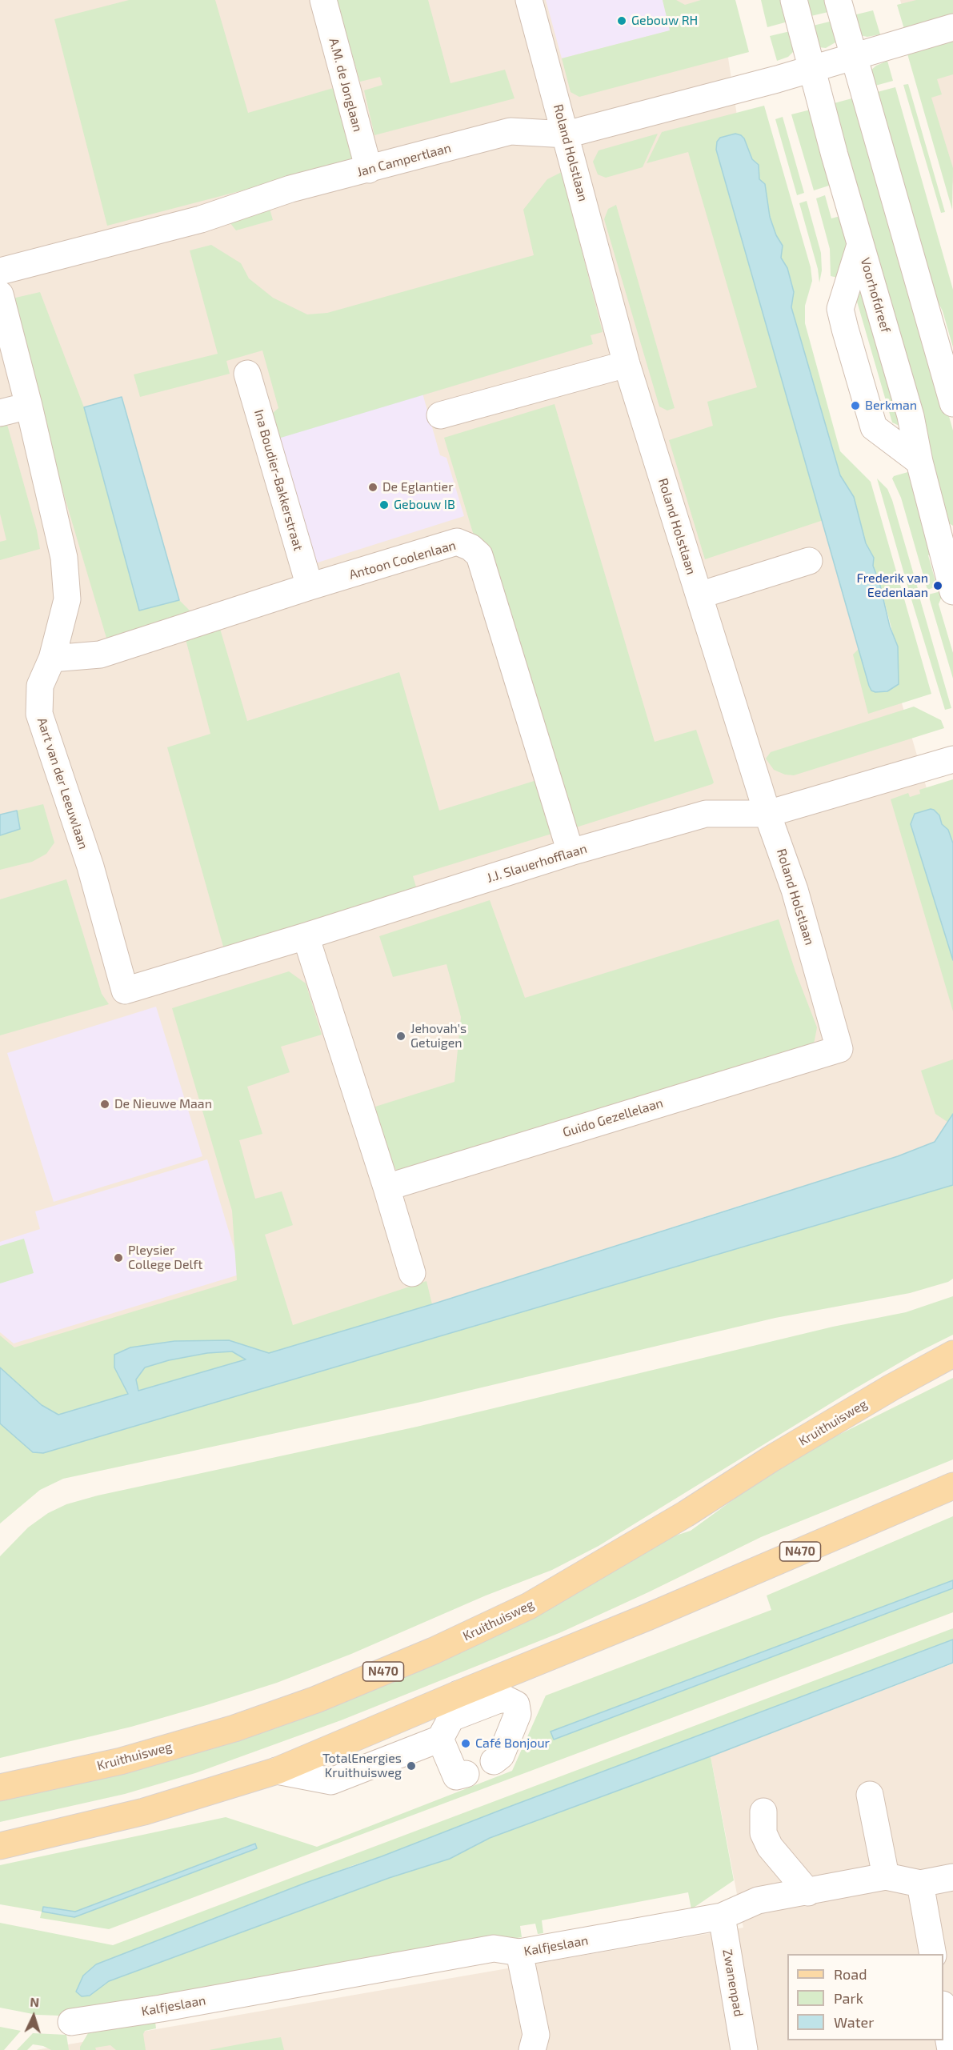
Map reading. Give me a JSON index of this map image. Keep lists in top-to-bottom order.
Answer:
{
  "streets": {
    "main road": ["Kruithuisweg", "N470"],
    "street": [
      "A.M. de Jonglaan",
      "Roland Holstlaan",
      "Jan Campertlaan",
      "Voorhofdreef",
      "Ina Boudier-Bakkerstraat",
      "Antoon Coolenlaan",
      "Aart van der Leeuwlaan",
      "J.J. Slauerhofflaan",
      "Guido Gezellelaan",
      "Kalfjeslaan",
      "Zwanenpad"
    ]
  },
  "crossings": [
    ["A.M. de Jonglaan", "Jan Campertlaan"],
    ["Roland Holstlaan", "Jan Campertlaan"],
    ["Roland Holstlaan", "J.J. Slauerhofflaan"],
    ["Roland Holstlaan", "Guido Gezellelaan"],
    ["Jan Campertlaan", "Voorhofdreef"],
    ["Ina Boudier-Bakkerstraat", "Antoon Coolenlaan"],
    ["Antoon Coolenlaan", "Aart van der Leeuwlaan"],
    ["Antoon Coolenlaan", "J.J. Slauerhofflaan"],
    ["Aart van der Leeuwlaan", "J.J. Slauerhofflaan"],
    ["Kalfjeslaan", "Zwanenpad"]
  ],
  "places": [
    "Gebouw RH",
    "Berkman",
    "De Eglantier",
    "Gebouw IB",
    "Frederik van Eedenlaan",
    "Jehovah's Getuigen",
    "De Nieuwe Maan",
    "Pleysier College Delft",
    "Café Bonjour",
    "TotalEnergies Kruithuisweg"
  ],
  "legend": ["Road", "Park", "Water"],
  "north": "top"
}
